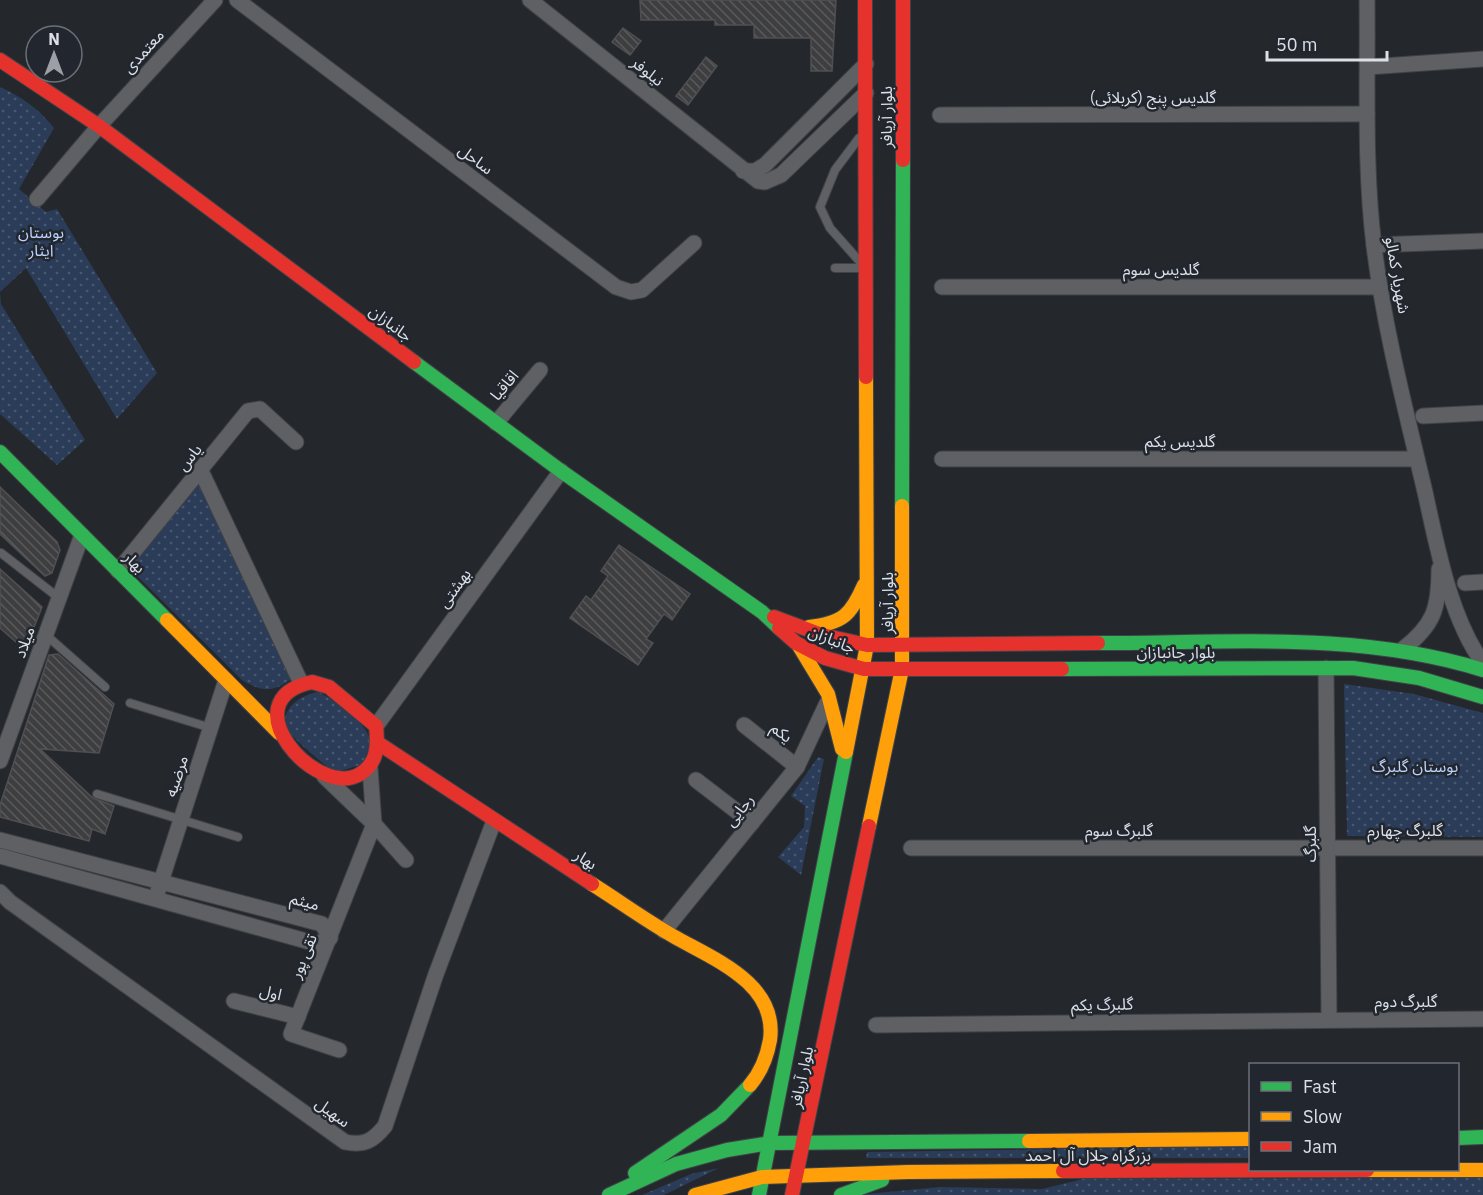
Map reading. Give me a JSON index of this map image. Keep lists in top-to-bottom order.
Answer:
{
  "streets": {
    "main road": [
      "بلوار آریافر",
      "جانبازان",
      "بهار",
      "بلوار جانبازان",
      "بزرگراه جلال آل احمد"
    ],
    "street": [
      "معتمدی",
      "نیلوفر",
      "گلدیس پنج (کربلائی)",
      "ساحل",
      "گلدیس سوم",
      "شهریار کمالو",
      "اقاقیا",
      "گلدیس یکم",
      "یاس",
      "بهشتی",
      "میلاد",
      "یکم",
      "مرضیه",
      "رجایی",
      "گلبرگ سوم",
      "گلبرگ چهارم",
      "گلبرگ",
      "میثم",
      "تقی پور",
      "اول",
      "گلبرگ دوم",
      "گلبرگ یکم",
      "سهیل"
    ]
  },
  "crossings": [
    ["معتمدی", "جانبازان"],
    ["نیلوفر", "بلوار آریافر"],
    ["گلدیس پنج (کربلائی)", "شهریار کمالو"],
    ["بلوار آریافر", "جانبازان"],
    ["بلوار آریافر", "بلوار جانبازان"],
    ["بلوار آریافر", "بزرگراه جلال آل احمد"],
    ["گلدیس سوم", "شهریار کمالو"],
    ["شهریار کمالو", "گلدیس یکم"],
    ["جانبازان", "اقاقیا"],
    ["جانبازان", "بهشتی"],
    ["جانبازان", "بلوار جانبازان"],
    ["یاس", "بهار"],
    ["بهار", "بهشتی"],
    ["بهار", "میلاد"],
    ["بهار", "مرضیه"],
    ["بهار", "رجایی"],
    ["بهار", "سهیل"],
    ["بلوار جانبازان", "گلبرگ"],
    ["یکم", "رجایی"],
    ["مرضیه", "میثم"],
    ["گلبرگ سوم", "گلبرگ چهارم"],
    ["گلبرگ سوم", "گلبرگ"],
    ["گلبرگ چهارم", "گلبرگ"],
    ["گلبرگ", "گلبرگ دوم"],
    ["گلبرگ", "گلبرگ یکم"],
    ["میثم", "تقی پور"],
    ["تقی پور", "اول"],
    ["گلبرگ دوم", "گلبرگ یکم"]
  ],
  "parks": ["بوستان ایثار", "بوستان گلبرگ"],
  "legend": ["Fast", "Slow", "Jam"],
  "scale_bar": "50 m",
  "north": "top"
}
